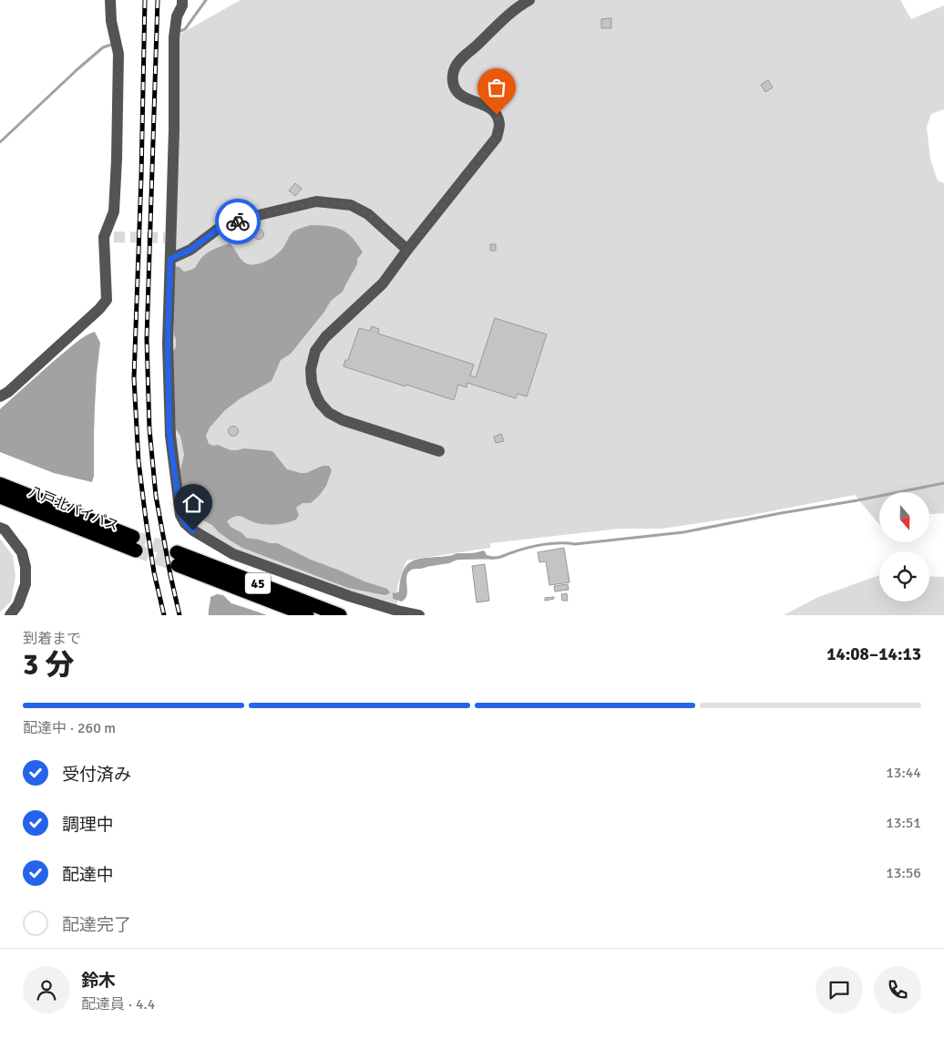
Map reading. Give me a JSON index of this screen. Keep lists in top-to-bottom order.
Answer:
{
  "streets": {
    "highway": ["八戸北バイパス", "45"]
  },
  "north": "bottom",
  "page": {
    "heading": ["3 分", "到着まで", "14:08–14:13"],
    "panel": ["鈴木", "配達員 · 4.4"],
    "bar": "配達中 · 260 m",
    "list": [
      ["受付済み", "13:44"],
      ["調理中", "13:51"],
      ["配達中", "13:56"],
      "配達完了"
    ]
  }
}
